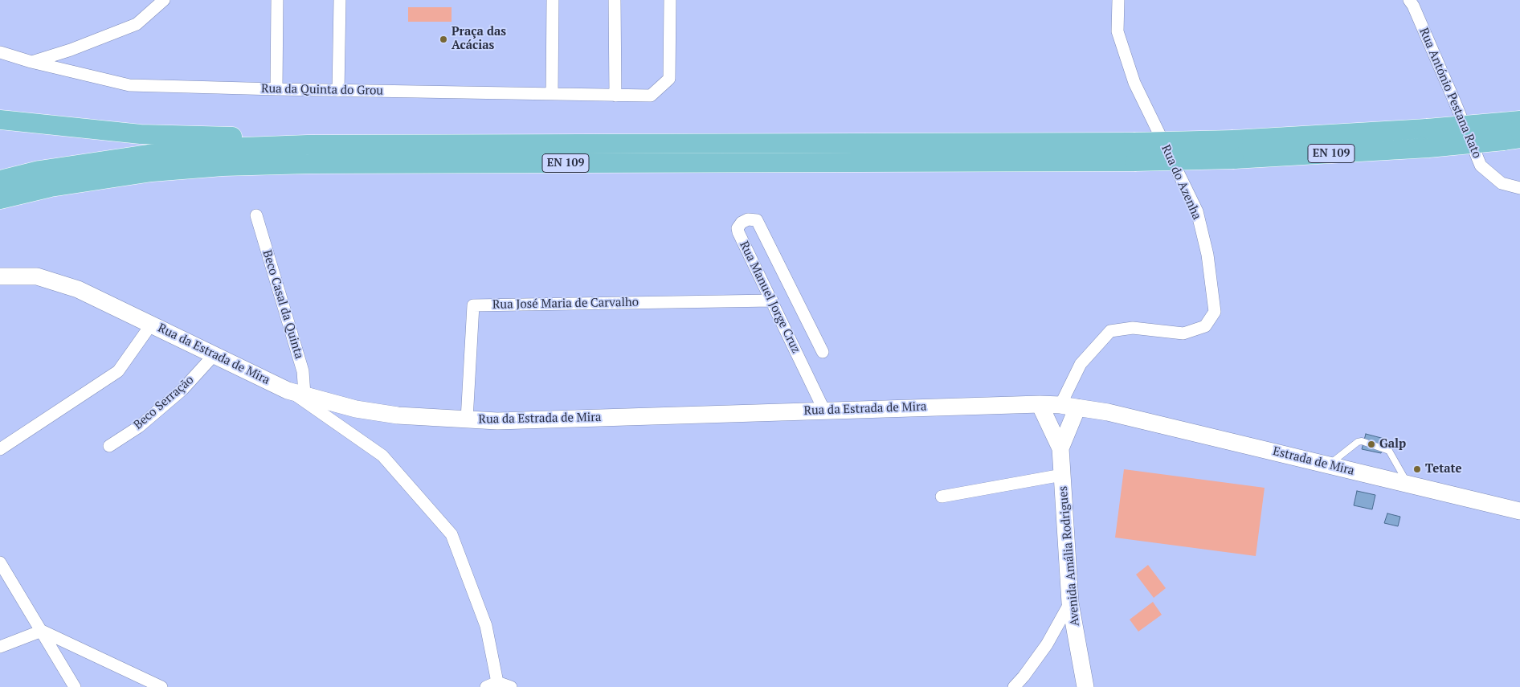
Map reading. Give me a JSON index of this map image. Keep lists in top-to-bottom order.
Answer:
{
  "streets": {
    "main road": ["EN 109"],
    "street": [
      "Rua da Quinta do Grou",
      "Rua António Pestana Rato",
      "Rua do Azenha",
      "Rua Manuel Jorge Cruz",
      "Rua José Maria de Carvalho",
      "Beco Casal da Quinta",
      "Rua da Estrada de Mira",
      "Beco Serração",
      "Estrada de Mira",
      "Avenida Amália Rodrigues"
    ]
  },
  "crossings": [
    ["Rua do Azenha", "Rua da Estrada de Mira"],
    ["Rua Manuel Jorge Cruz", "Rua José Maria de Carvalho"],
    ["Rua Manuel Jorge Cruz", "Rua da Estrada de Mira"],
    ["Rua José Maria de Carvalho", "Rua da Estrada de Mira"],
    ["Beco Casal da Quinta", "Rua da Estrada de Mira"],
    ["Rua da Estrada de Mira", "Beco Serração"],
    ["Rua da Estrada de Mira", "Estrada de Mira"],
    ["Rua da Estrada de Mira", "Avenida Amália Rodrigues"]
  ],
  "places": ["Praça das Acácias", "Galp", "Tetate"]
}
